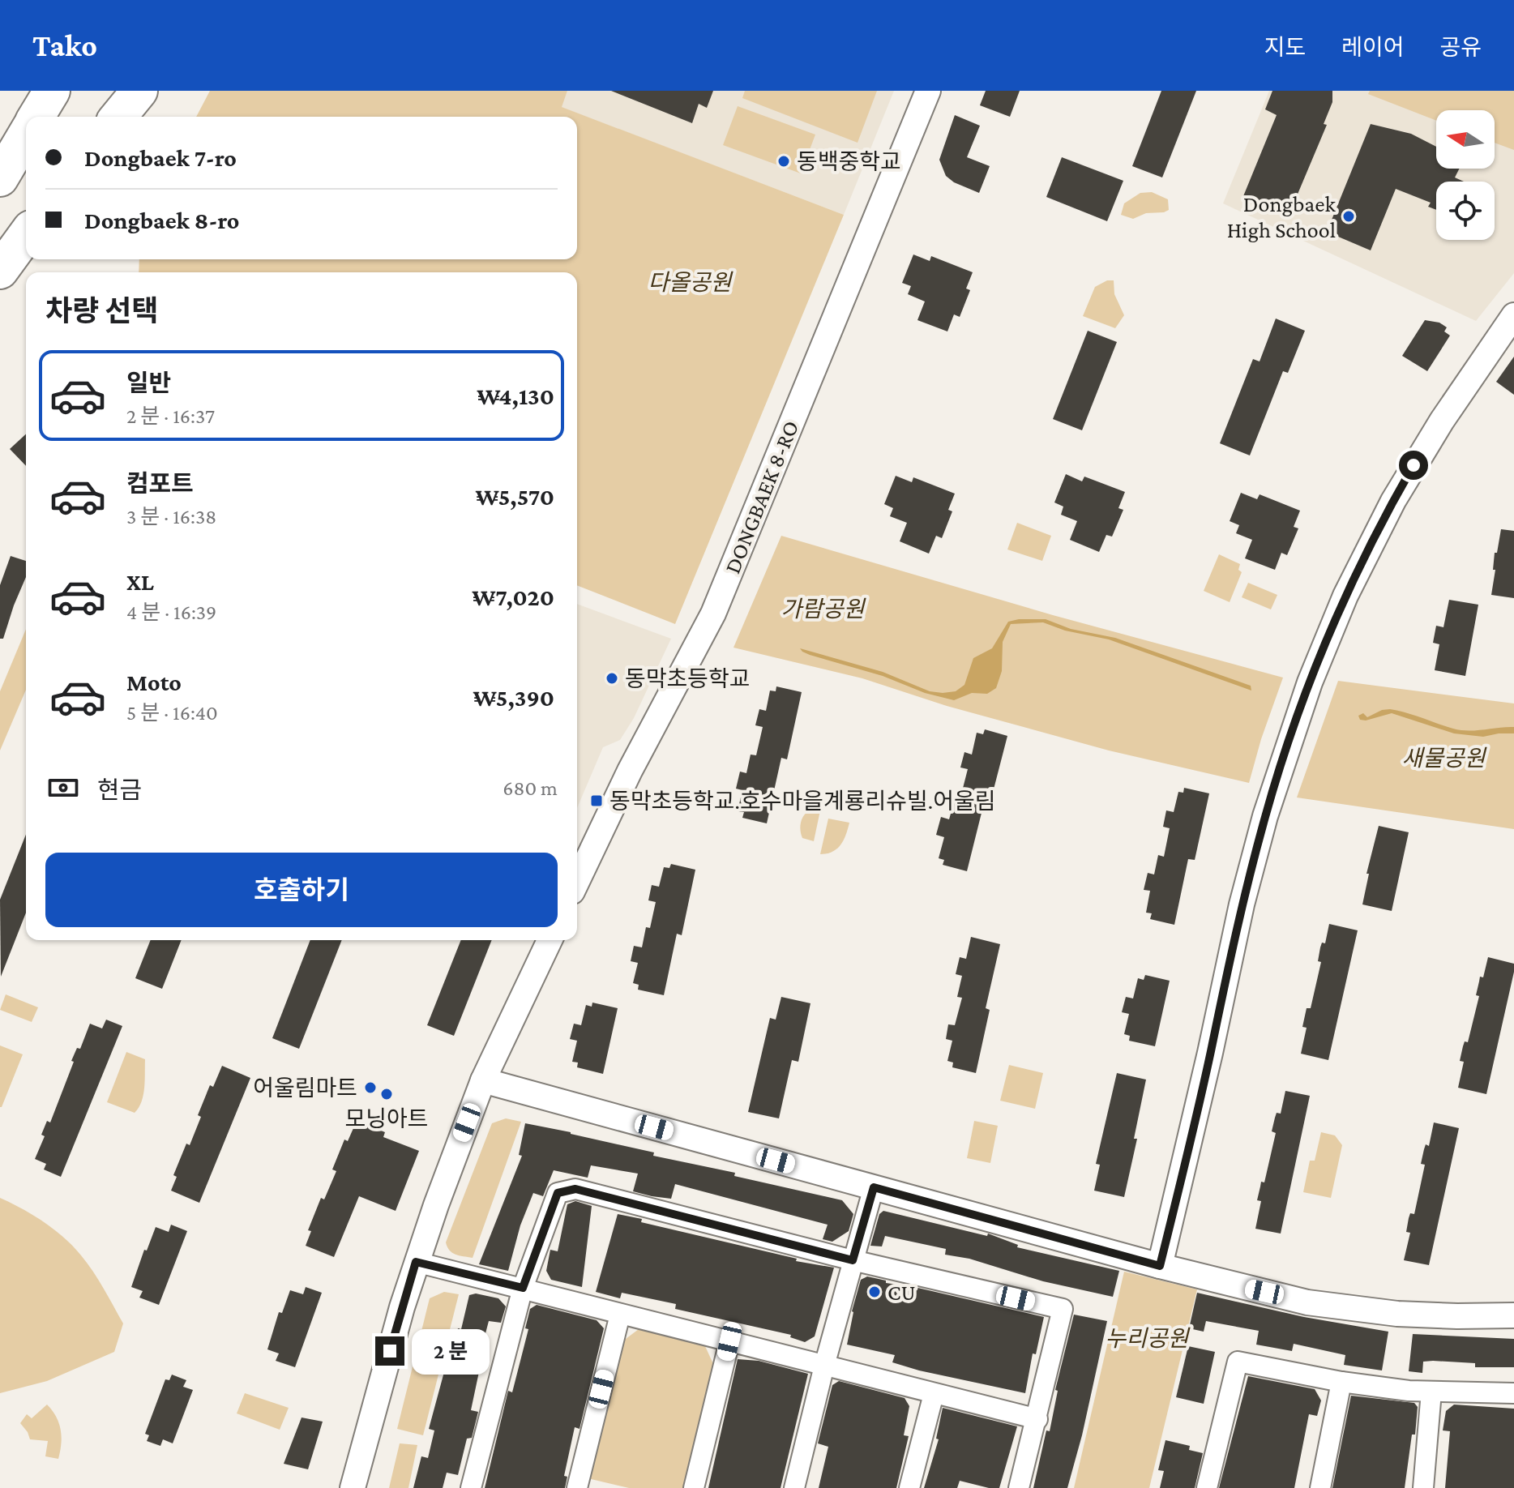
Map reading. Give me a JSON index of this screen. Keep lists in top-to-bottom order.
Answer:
{
  "streets": {
    "street": ["DONGBAEK 8-RO"]
  },
  "parks": [
    "다올공원",
    "가람공원",
    "새물공원",
    "누리공원"
  ],
  "places": {
    "other": [
      "동백중학교",
      "Dongbaek High School",
      "동막초등학교",
      "어울림마트",
      "모닝아트",
      "CU"
    ],
    "transit": ["동막초등학교.호수마을계룡리슈빌.어울림"]
  },
  "north": "left",
  "page": {
    "header": "Tako",
    "nav": ["지도", "레이어", "공유"],
    "banner": ["Dongbaek 7-ro", "Dongbaek 8-ro"],
    "heading": "차량 선택",
    "list": [
      {
        "name": "일반",
        "note": "2 분 · 16:37",
        "value": "₩4,130"
      },
      {
        "name": "컴포트",
        "note": "3 분 · 16:38",
        "value": "₩5,570"
      },
      {
        "name": "XL",
        "note": "4 분 · 16:39",
        "value": "₩7,020"
      },
      {
        "name": "Moto",
        "note": "5 분 · 16:40",
        "value": "₩5,390"
      }
    ],
    "pay": ["현금", "680 m"],
    "buttons": "호출하기",
    "bubble": "2 분"
  }
}
